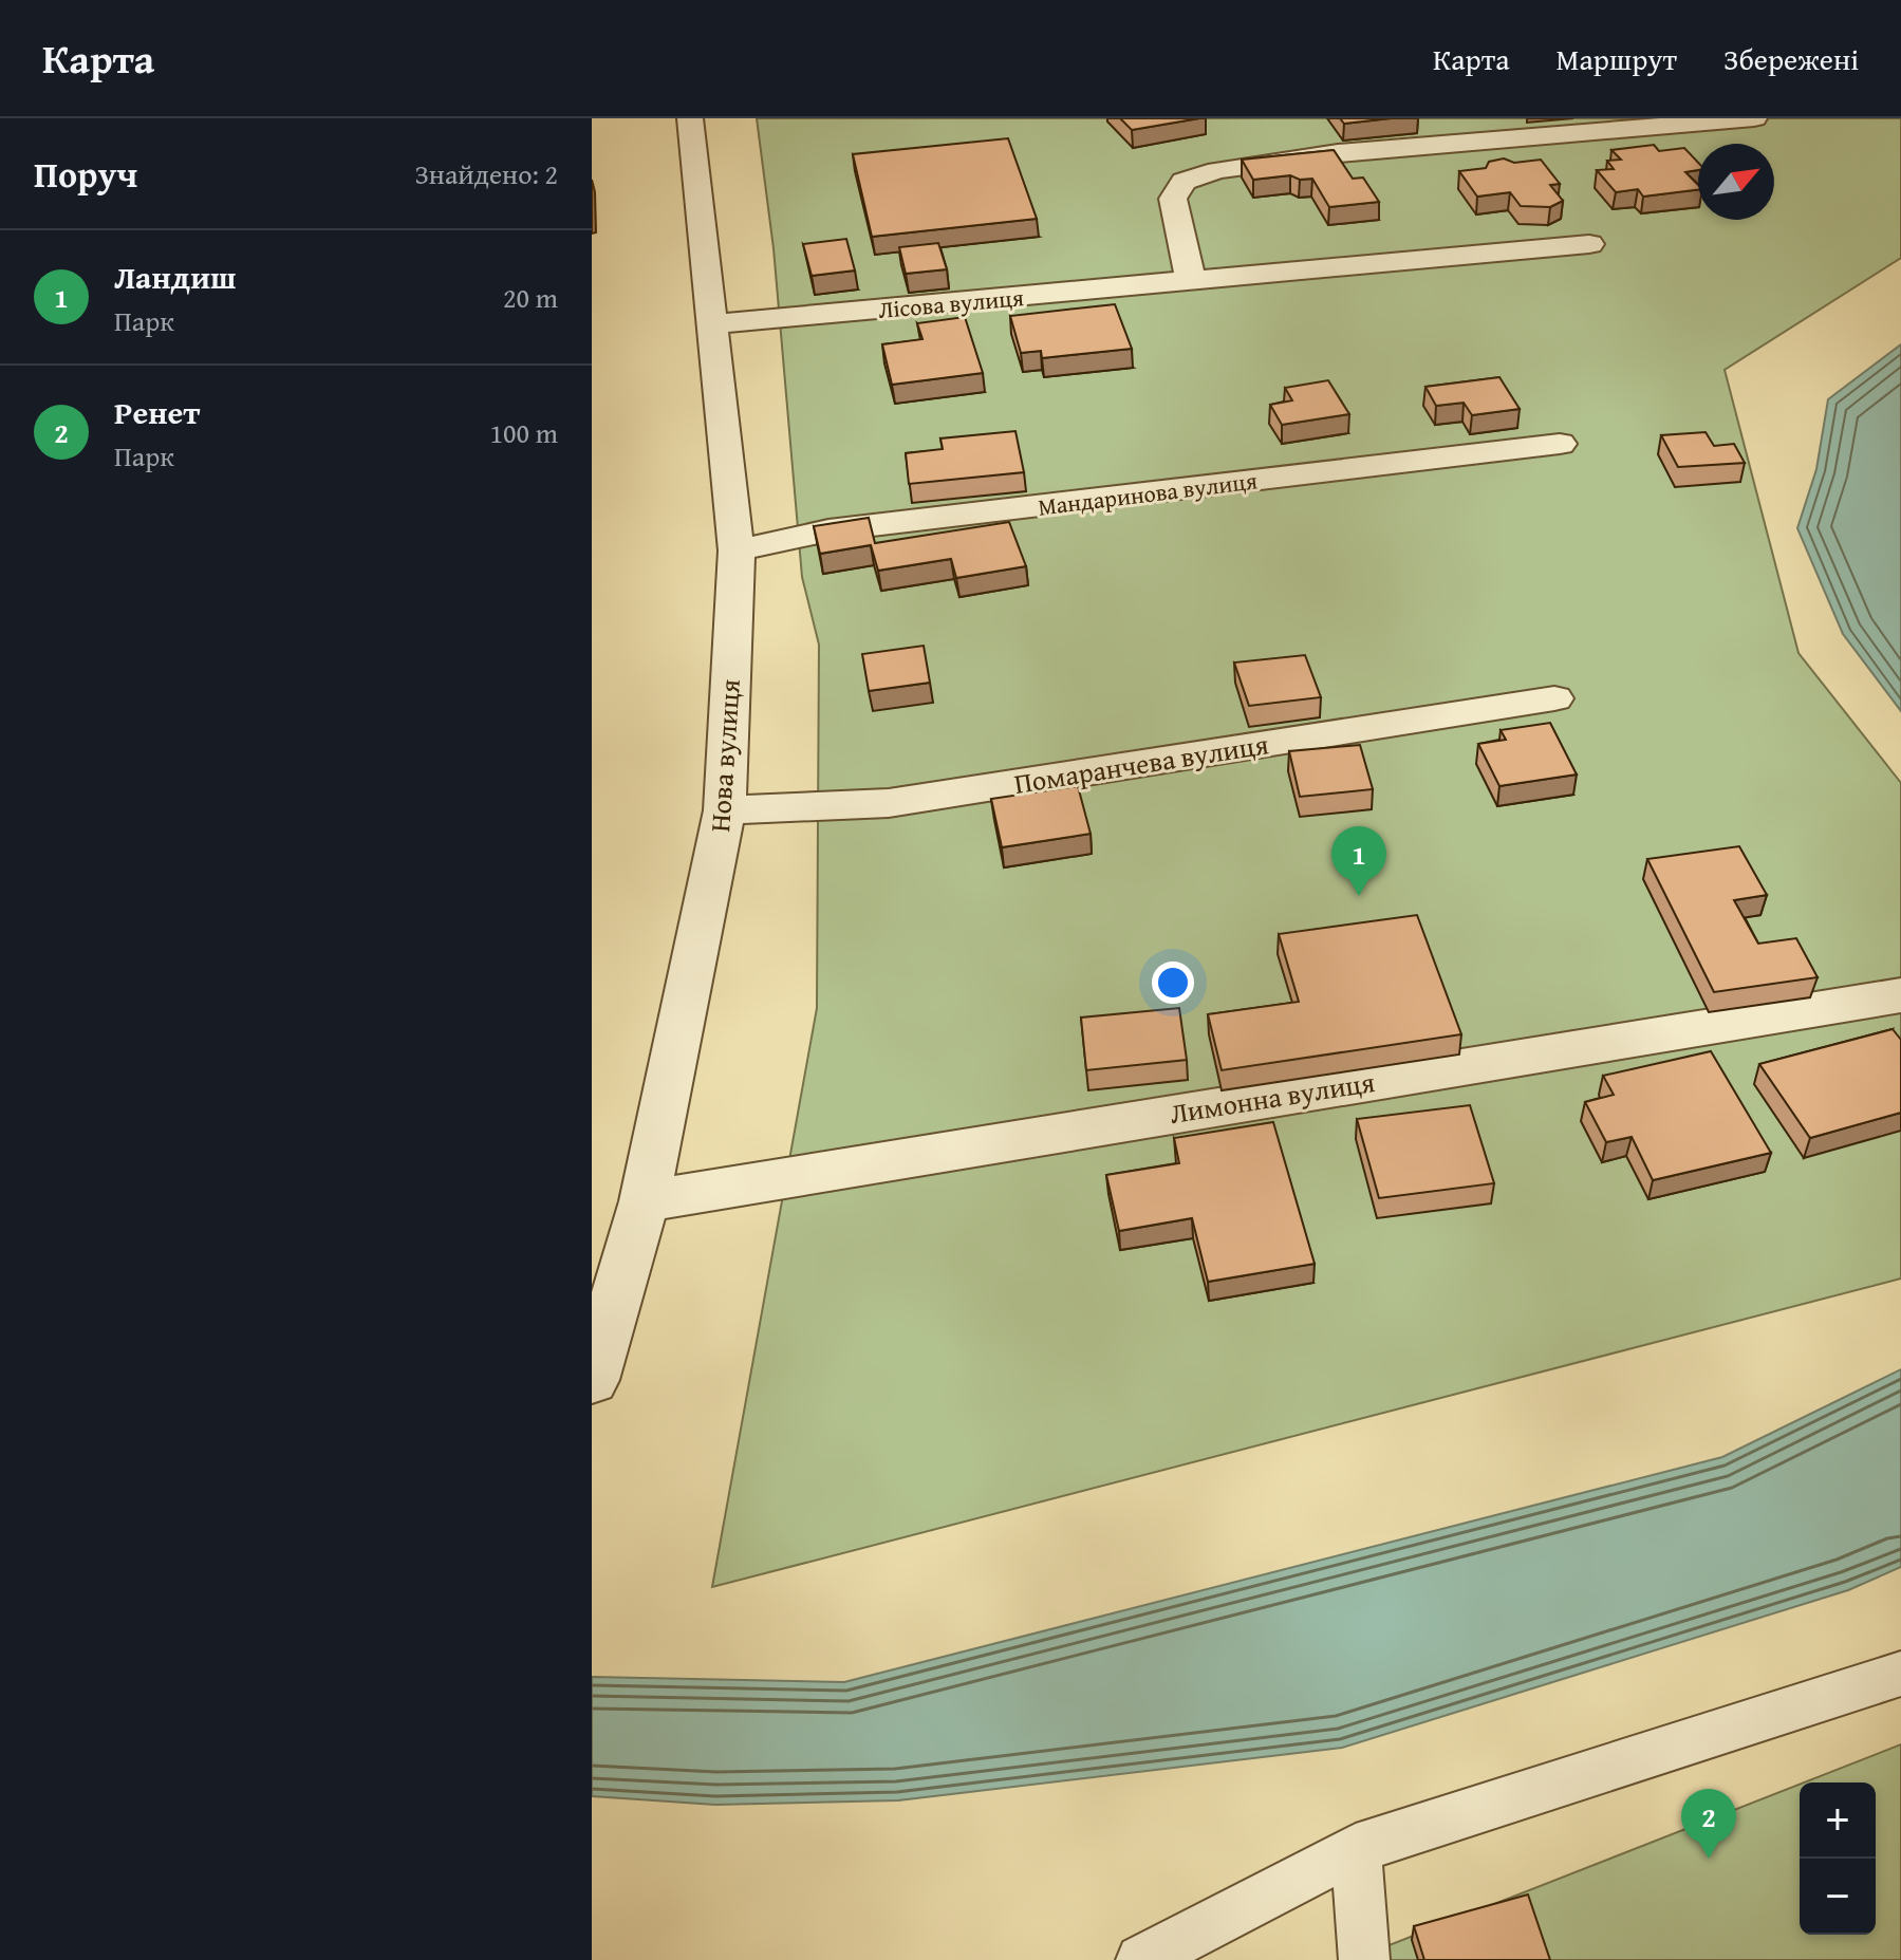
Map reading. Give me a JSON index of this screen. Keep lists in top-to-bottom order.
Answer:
{
  "streets": {
    "street": [
      "Лісова вулиця",
      "Мандаринова вулиця",
      "Нова вулиця",
      "Помаранчева вулиця",
      "Лимонна вулиця"
    ]
  },
  "crossings": [
    ["Лісова вулиця", "Нова вулиця"],
    ["Мандаринова вулиця", "Нова вулиця"],
    ["Нова вулиця", "Помаранчева вулиця"],
    ["Нова вулиця", "Лимонна вулиця"]
  ],
  "north": "top right",
  "page": {
    "header": "Карта",
    "nav": ["Карта", "Маршрут", "Збережені"],
    "heading": ["Поруч", "Знайдено: 2"],
    "list": [
      {
        "mark": "1",
        "name": "Ландиш",
        "note": "Парк",
        "value": "20 m"
      },
      {
        "mark": "2",
        "name": "Ренет",
        "note": "Парк",
        "value": "100 m"
      }
    ],
    "pins": ["1", "2"],
    "map_buttons": ["+", "−"]
  }
}
